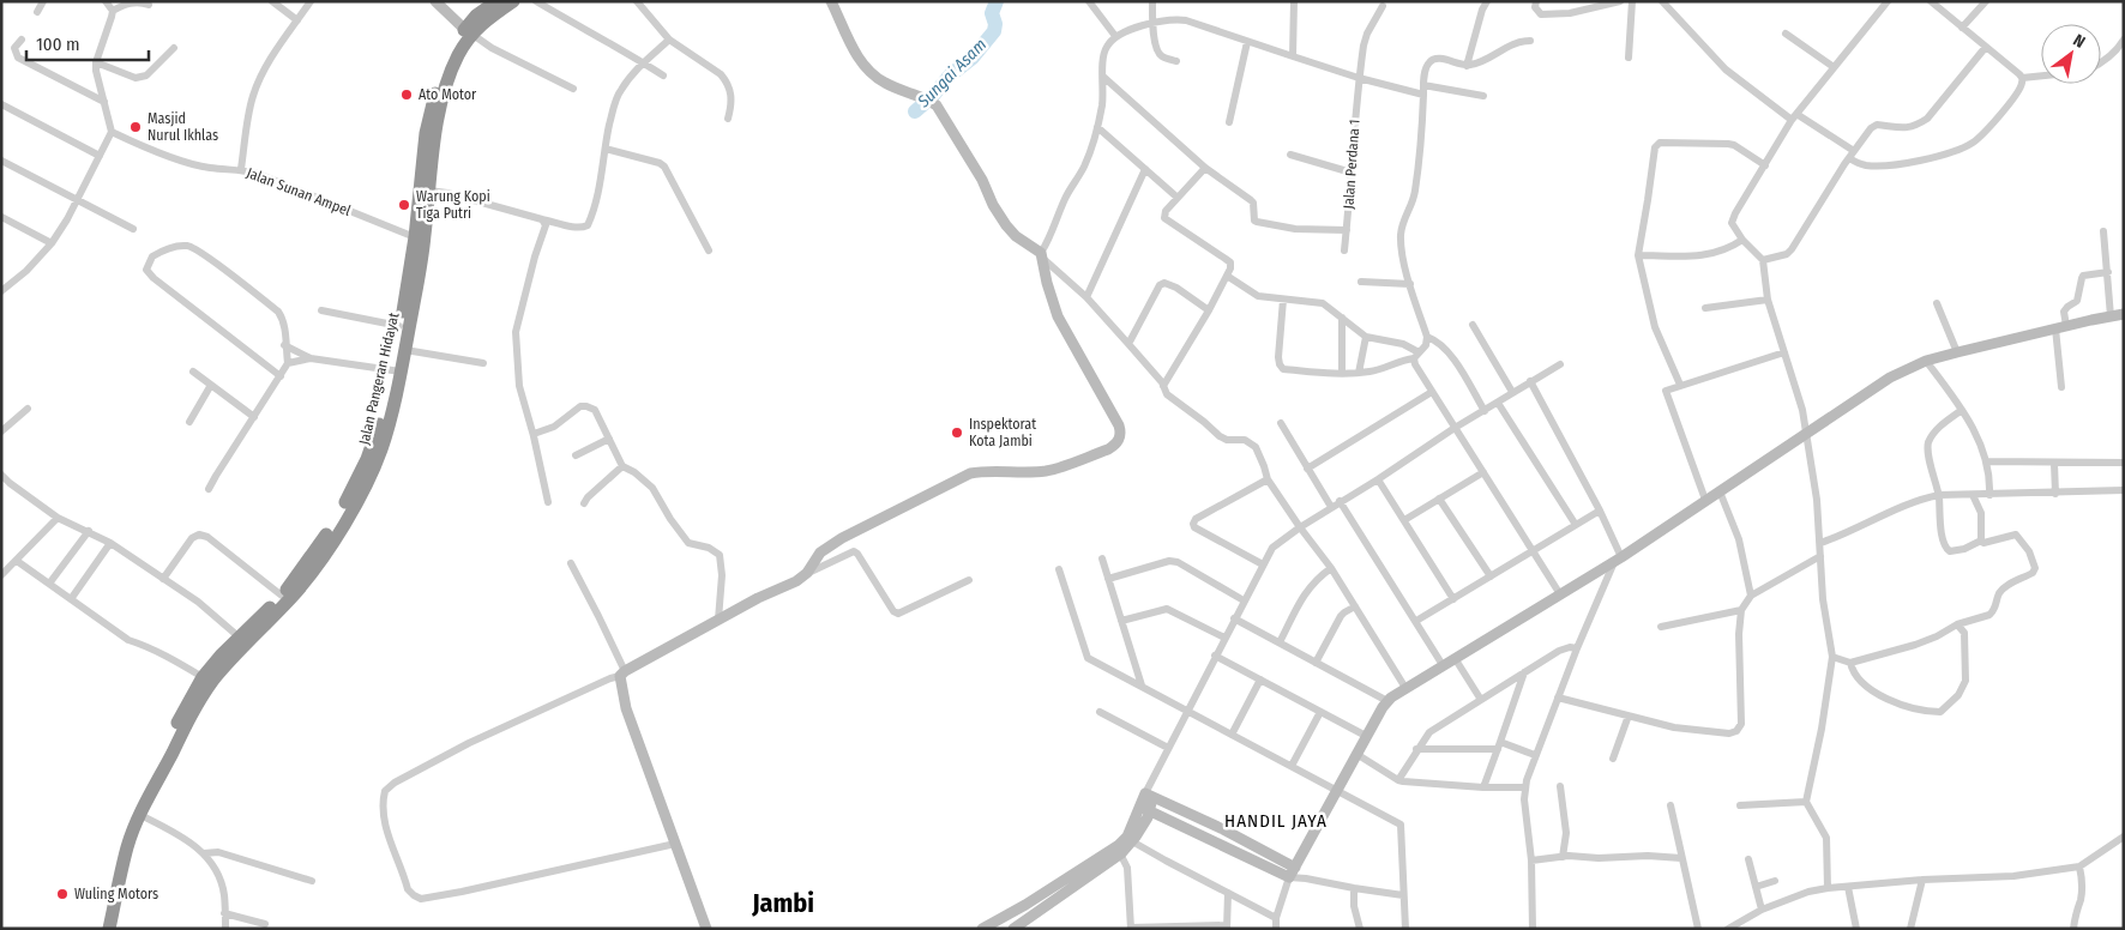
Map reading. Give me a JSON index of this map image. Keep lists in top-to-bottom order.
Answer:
{
  "streets": {
    "highway": ["Jalan Pangeran Hidayat"],
    "street": ["Jalan Perdana 1", "Jalan Sunan Ampel"]
  },
  "crossings": [
    ["Jalan Sunan Ampel", "Jalan Pangeran Hidayat"]
  ],
  "districts": ["HANDIL JAYA", "Jambi"],
  "water": ["Sungai Asam"],
  "places": [
    "Ato Motor",
    "Masjid Nurul Ikhlas",
    "Warung Kopi Tiga Putri",
    "Inspektorat Kota Jambi",
    "Wuling Motors"
  ],
  "scale_bar": "100 m",
  "north": "top right"
}
